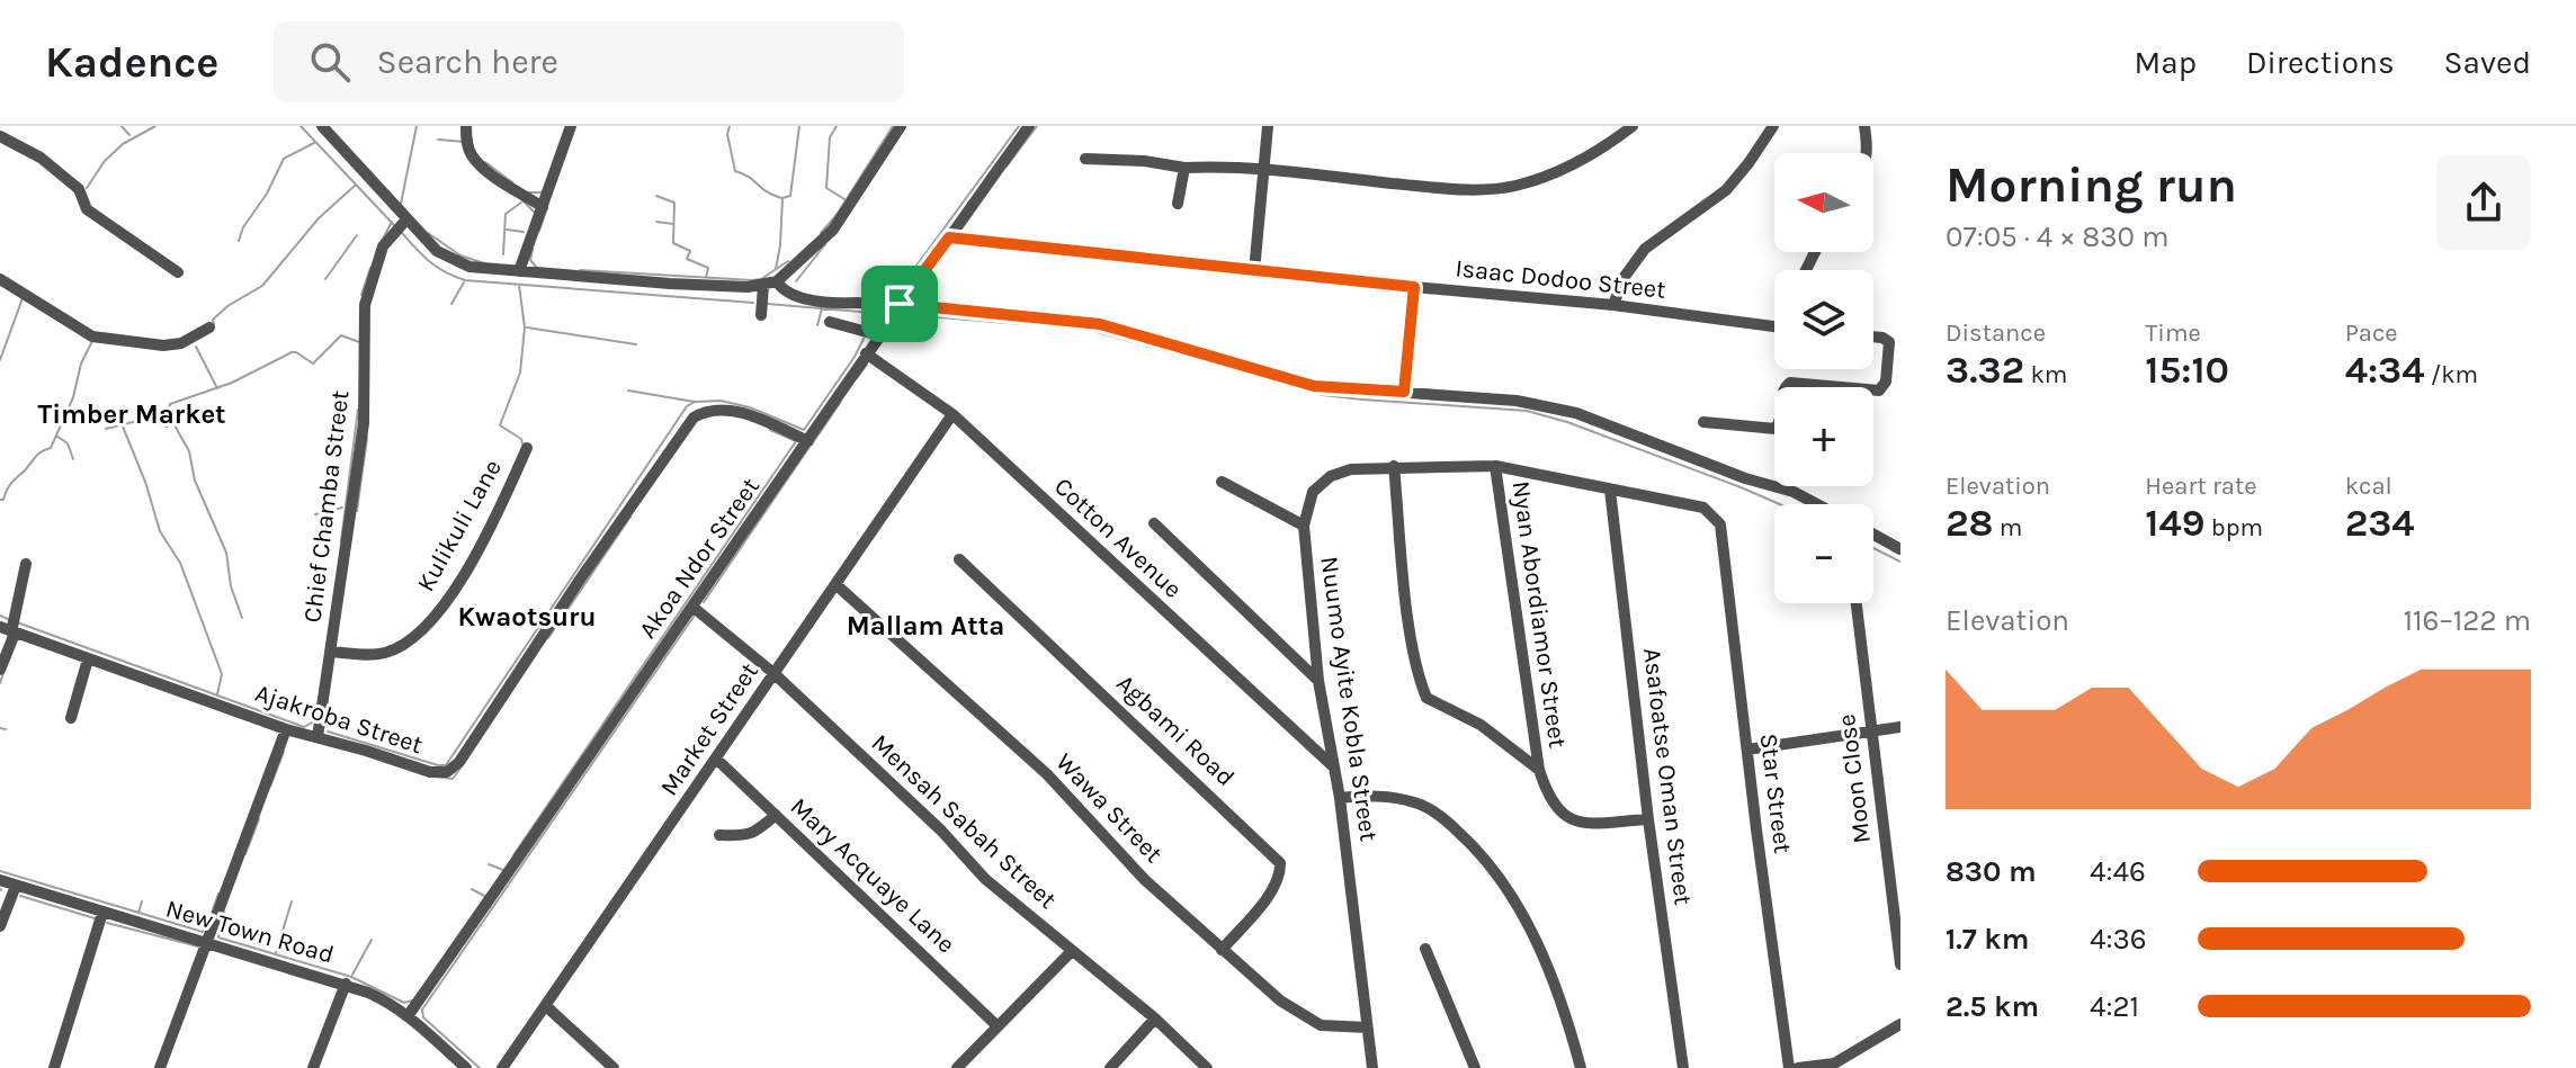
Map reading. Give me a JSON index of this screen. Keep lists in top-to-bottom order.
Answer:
{
  "streets": {
    "street": [
      "Isaac Dodoo Street",
      "Chief Chamba Street",
      "Kulikuli Lane",
      "Cotton Avenue",
      "Akoa Ndor Street",
      "Nyan Abordiamor Street",
      "Nuumo Ayite Kobla Street",
      "Ajakroba Street",
      "Market Street",
      "Agbami Road",
      "Asafoatse Oman Street",
      "Moon Close",
      "Star Street",
      "Wawa Street",
      "Mensah Sabah Street",
      "Mary Acquaye Lane",
      "New Town Road"
    ]
  },
  "crossings": [
    ["Isaac Dodoo Street", "Akoa Ndor Street"],
    ["Chief Chamba Street", "Kulikuli Lane"],
    ["Chief Chamba Street", "Ajakroba Street"],
    ["Cotton Avenue", "Akoa Ndor Street"],
    ["Cotton Avenue", "Nuumo Ayite Kobla Street"],
    ["Cotton Avenue", "Market Street"],
    ["Akoa Ndor Street", "Ajakroba Street"],
    ["Akoa Ndor Street", "Mensah Sabah Street"],
    ["Akoa Ndor Street", "New Town Road"],
    ["Nyan Abordiamor Street", "Nuumo Ayite Kobla Street"],
    ["Nuumo Ayite Kobla Street", "Asafoatse Oman Street"],
    ["Nuumo Ayite Kobla Street", "Star Street"],
    ["Nuumo Ayite Kobla Street", "Wawa Street"],
    ["Market Street", "Wawa Street"],
    ["Market Street", "Mensah Sabah Street"],
    ["Market Street", "Mary Acquaye Lane"],
    ["Agbami Road", "Wawa Street"]
  ],
  "districts": ["Timber Market", "Kwaotsuru", "Mallam Atta"],
  "north": "left",
  "page": {
    "header": "Kadence",
    "search": "Search here",
    "nav": ["Map", "Directions", "Saved"],
    "heading": ["Morning run", "07:05 · 4 × 830 m"],
    "map_buttons": ["+", "−"],
    "stats": [
      ["Distance", "3.32 km"],
      ["Time", "15:10"],
      ["Pace", "4:34 /km"],
      ["Elevation", "28 m"],
      ["Heart rate", "149 bpm"],
      ["kcal", "234"]
    ],
    "chart": ["Elevation", "116–122 m"],
    "list": [
      {
        "name": "830 m",
        "note": "4:46"
      },
      {
        "name": "1.7 km",
        "note": "4:36"
      },
      {
        "name": "2.5 km",
        "note": "4:21"
      }
    ]
  }
}
